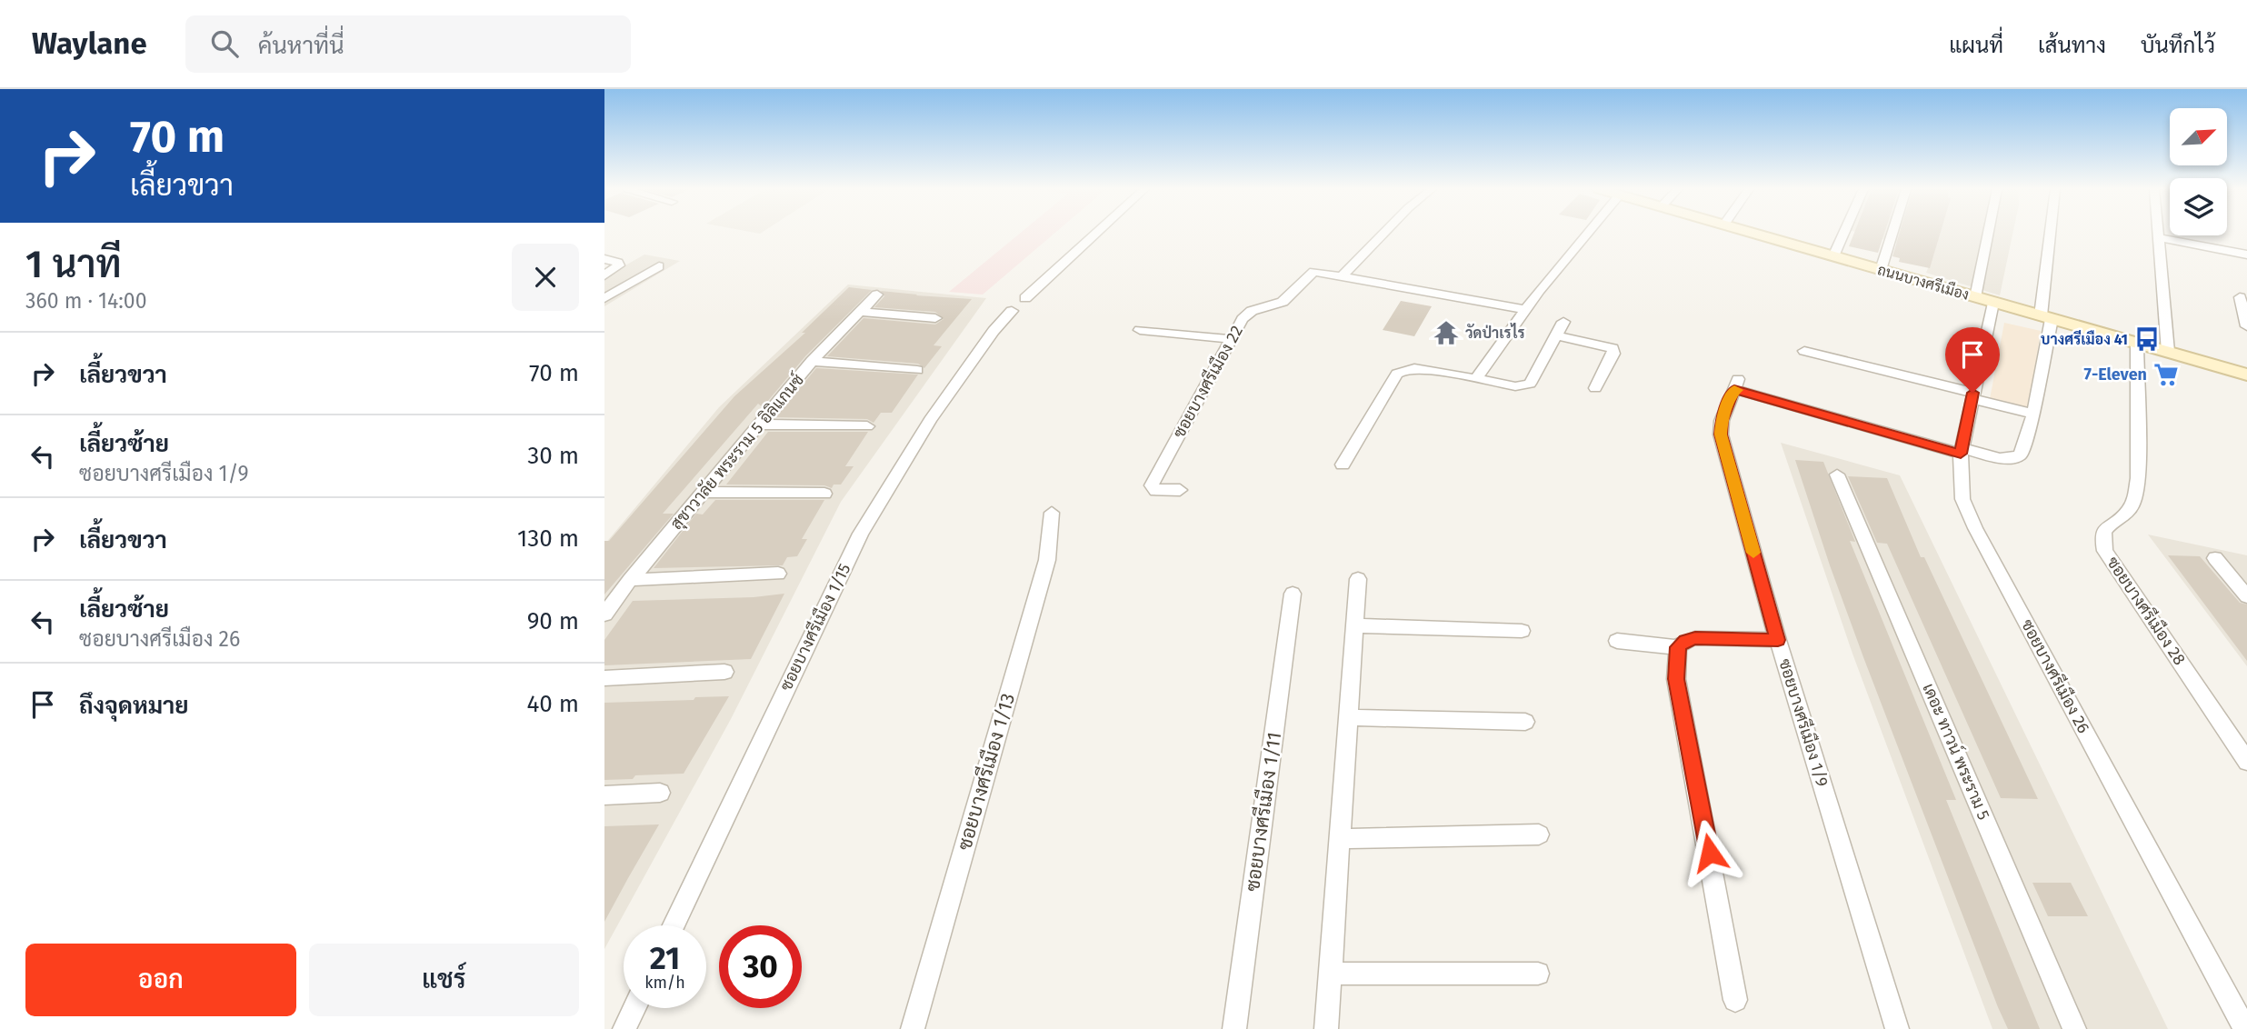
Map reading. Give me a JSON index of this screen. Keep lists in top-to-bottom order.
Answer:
{
  "streets": {
    "street": [
      "ถนนบางศรีเมือง",
      "ซอยบางศรีเมือง 22",
      "สุชาวาลัย พระราม 5 อิลิแกนซ์",
      "ซอยบางศรีเมือง 28",
      "ซอยบางศรีเมือง 1/15",
      "ซอยบางศรีเมือง 26",
      "ซอยบางศรีเมือง 1/9",
      "เดอะ ทาวน์ พระราม 5",
      "ซอยบางศรีเมือง 1/13",
      "ซอยบางศรีเมือง 1/11"
    ]
  },
  "crossings": [
    ["ถนนบางศรีเมือง", "ซอยบางศรีเมือง 28"],
    ["ถนนบางศรีเมือง", "ซอยบางศรีเมือง 26"],
    ["ซอยบางศรีเมือง 26", "ซอยบางศรีเมือง 1/9"]
  ],
  "places": {
    "temple": ["วัดป่าเรไร"],
    "bus stop": ["บางศรีเมือง 41"],
    "supermarket": ["7-Eleven"]
  },
  "north": "top right",
  "page": {
    "header": "Waylane",
    "search": "ค้นหาที่นี่",
    "nav": ["แผนที่", "เส้นทาง", "บันทึกไว้"],
    "turn": ["70 m", "เลี้ยวขวา"],
    "heading": ["1 นาที", "360 m · 14:00"],
    "list": [
      {
        "name": "เลี้ยวขวา",
        "value": "70 m"
      },
      {
        "name": "เลี้ยวซ้าย",
        "note": "ซอยบางศรีเมือง 1/9",
        "value": "30 m"
      },
      {
        "name": "เลี้ยวขวา",
        "value": "130 m"
      },
      {
        "name": "เลี้ยวซ้าย",
        "note": "ซอยบางศรีเมือง 26",
        "value": "90 m"
      },
      {
        "name": "ถึงจุดหมาย",
        "value": "40 m"
      }
    ],
    "speed": "21 km/h",
    "limit": "30",
    "buttons": ["ออก", "แชร์"]
  }
}
